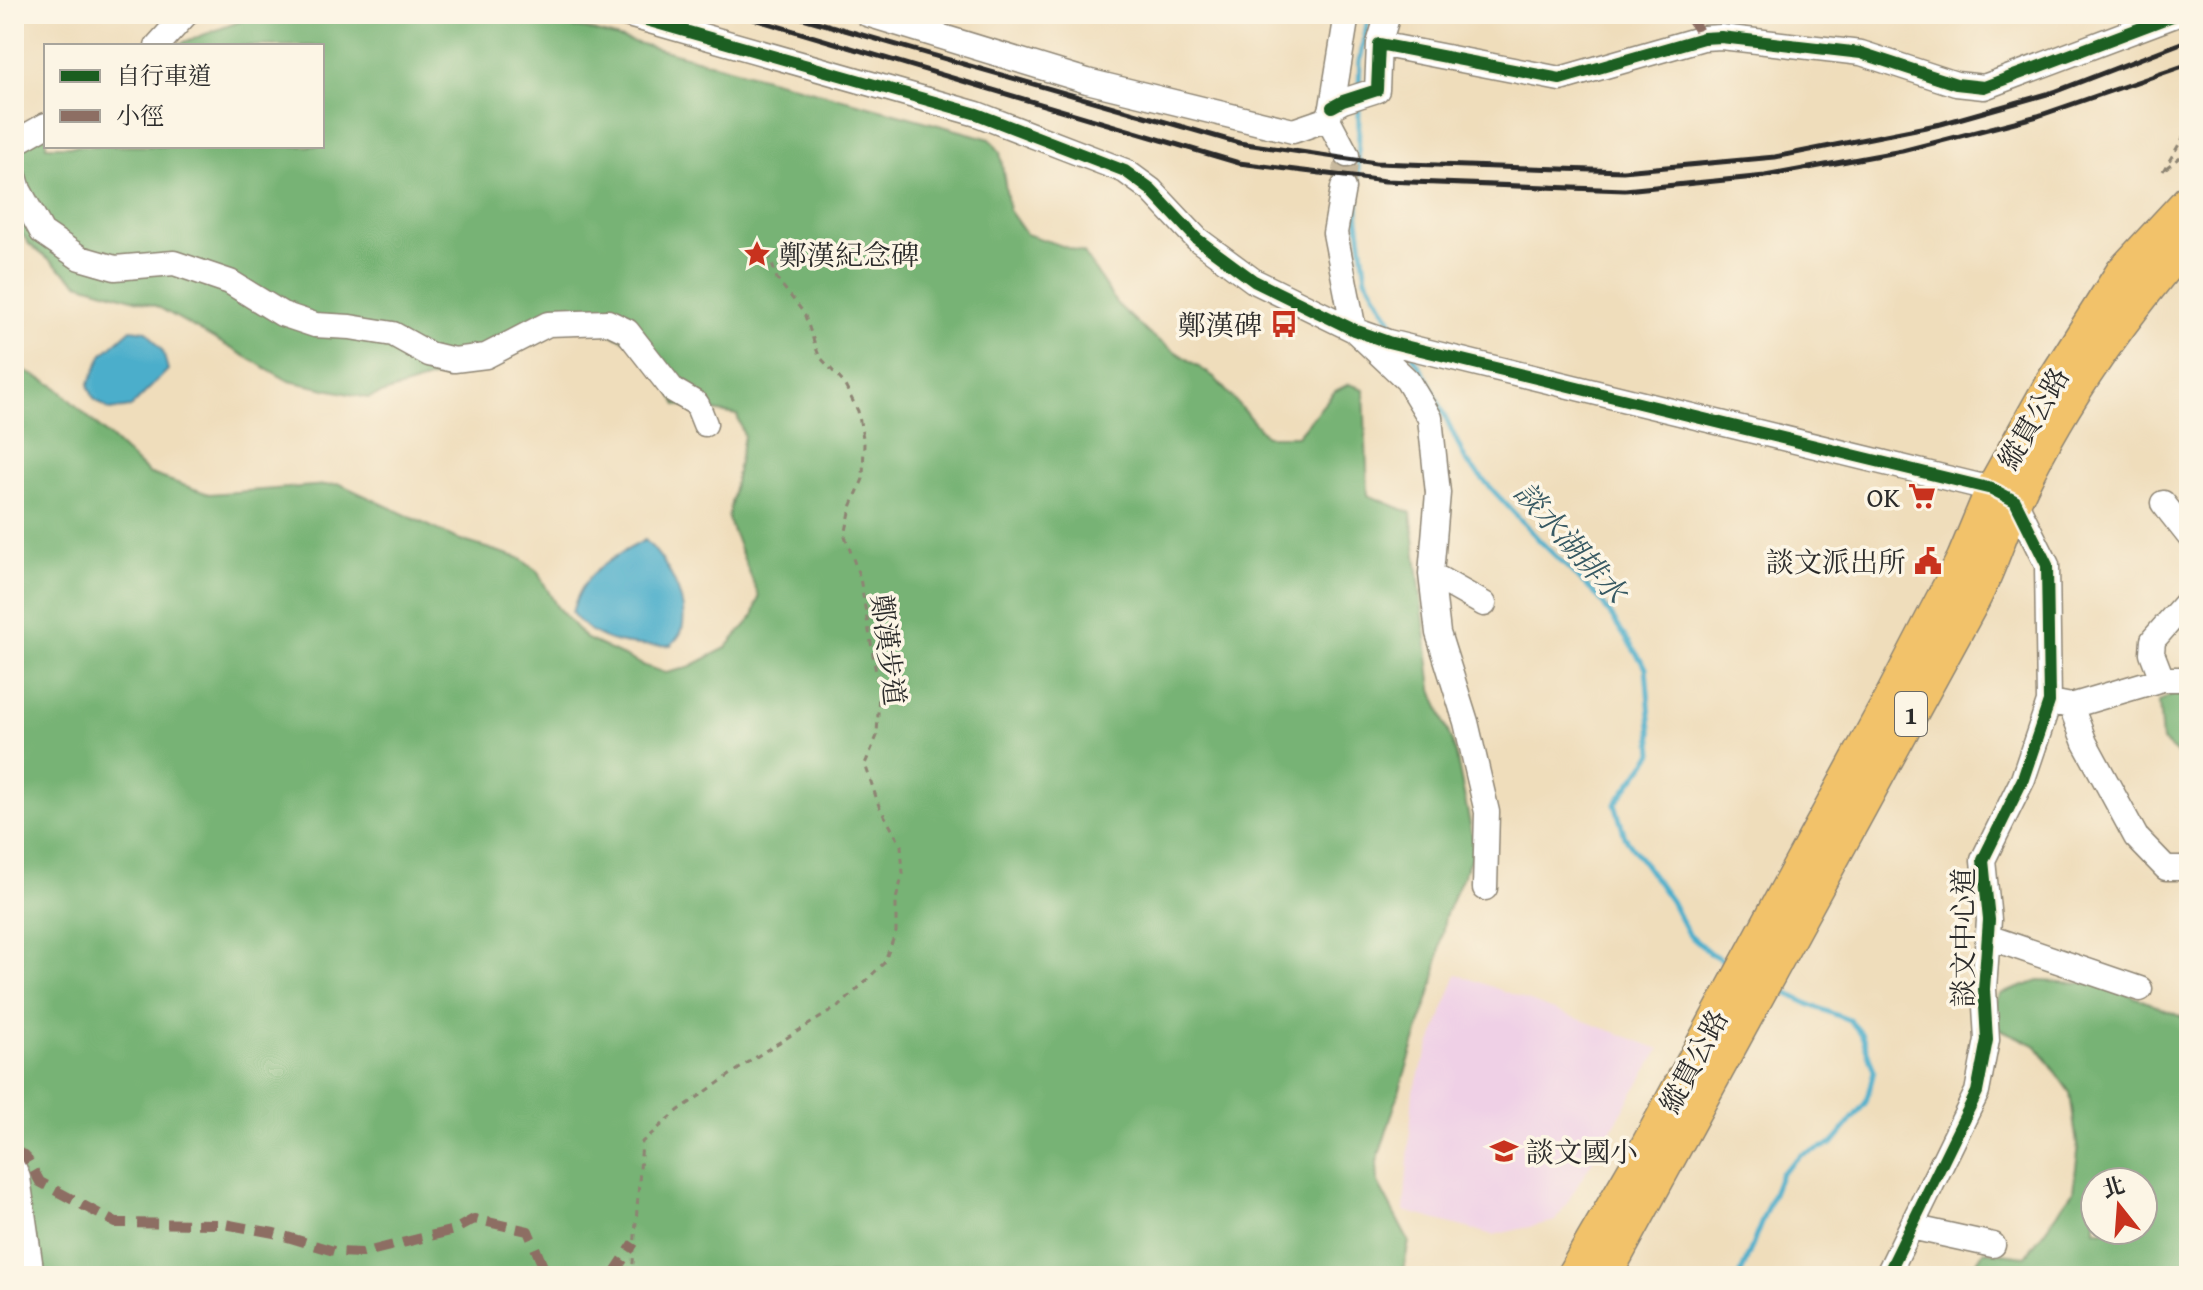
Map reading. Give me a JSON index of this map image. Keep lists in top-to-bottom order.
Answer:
{
  "streets": {
    "main road": ["縱貫公路", "1"],
    "street": ["談文中心道"],
    "path": ["鄭漢步道"]
  },
  "crossings": [
    ["縱貫公路", "談文中心道"]
  ],
  "water": ["談水湖排水"],
  "places": {
    "place": ["鄭漢紀念碑"],
    "bus stop": ["鄭漢碑"],
    "supermarket": ["OK"],
    "public building": ["談文派出所"],
    "school or university": ["談文國小"]
  },
  "legend": ["自行車道", "小徑"],
  "north": "top"
}
